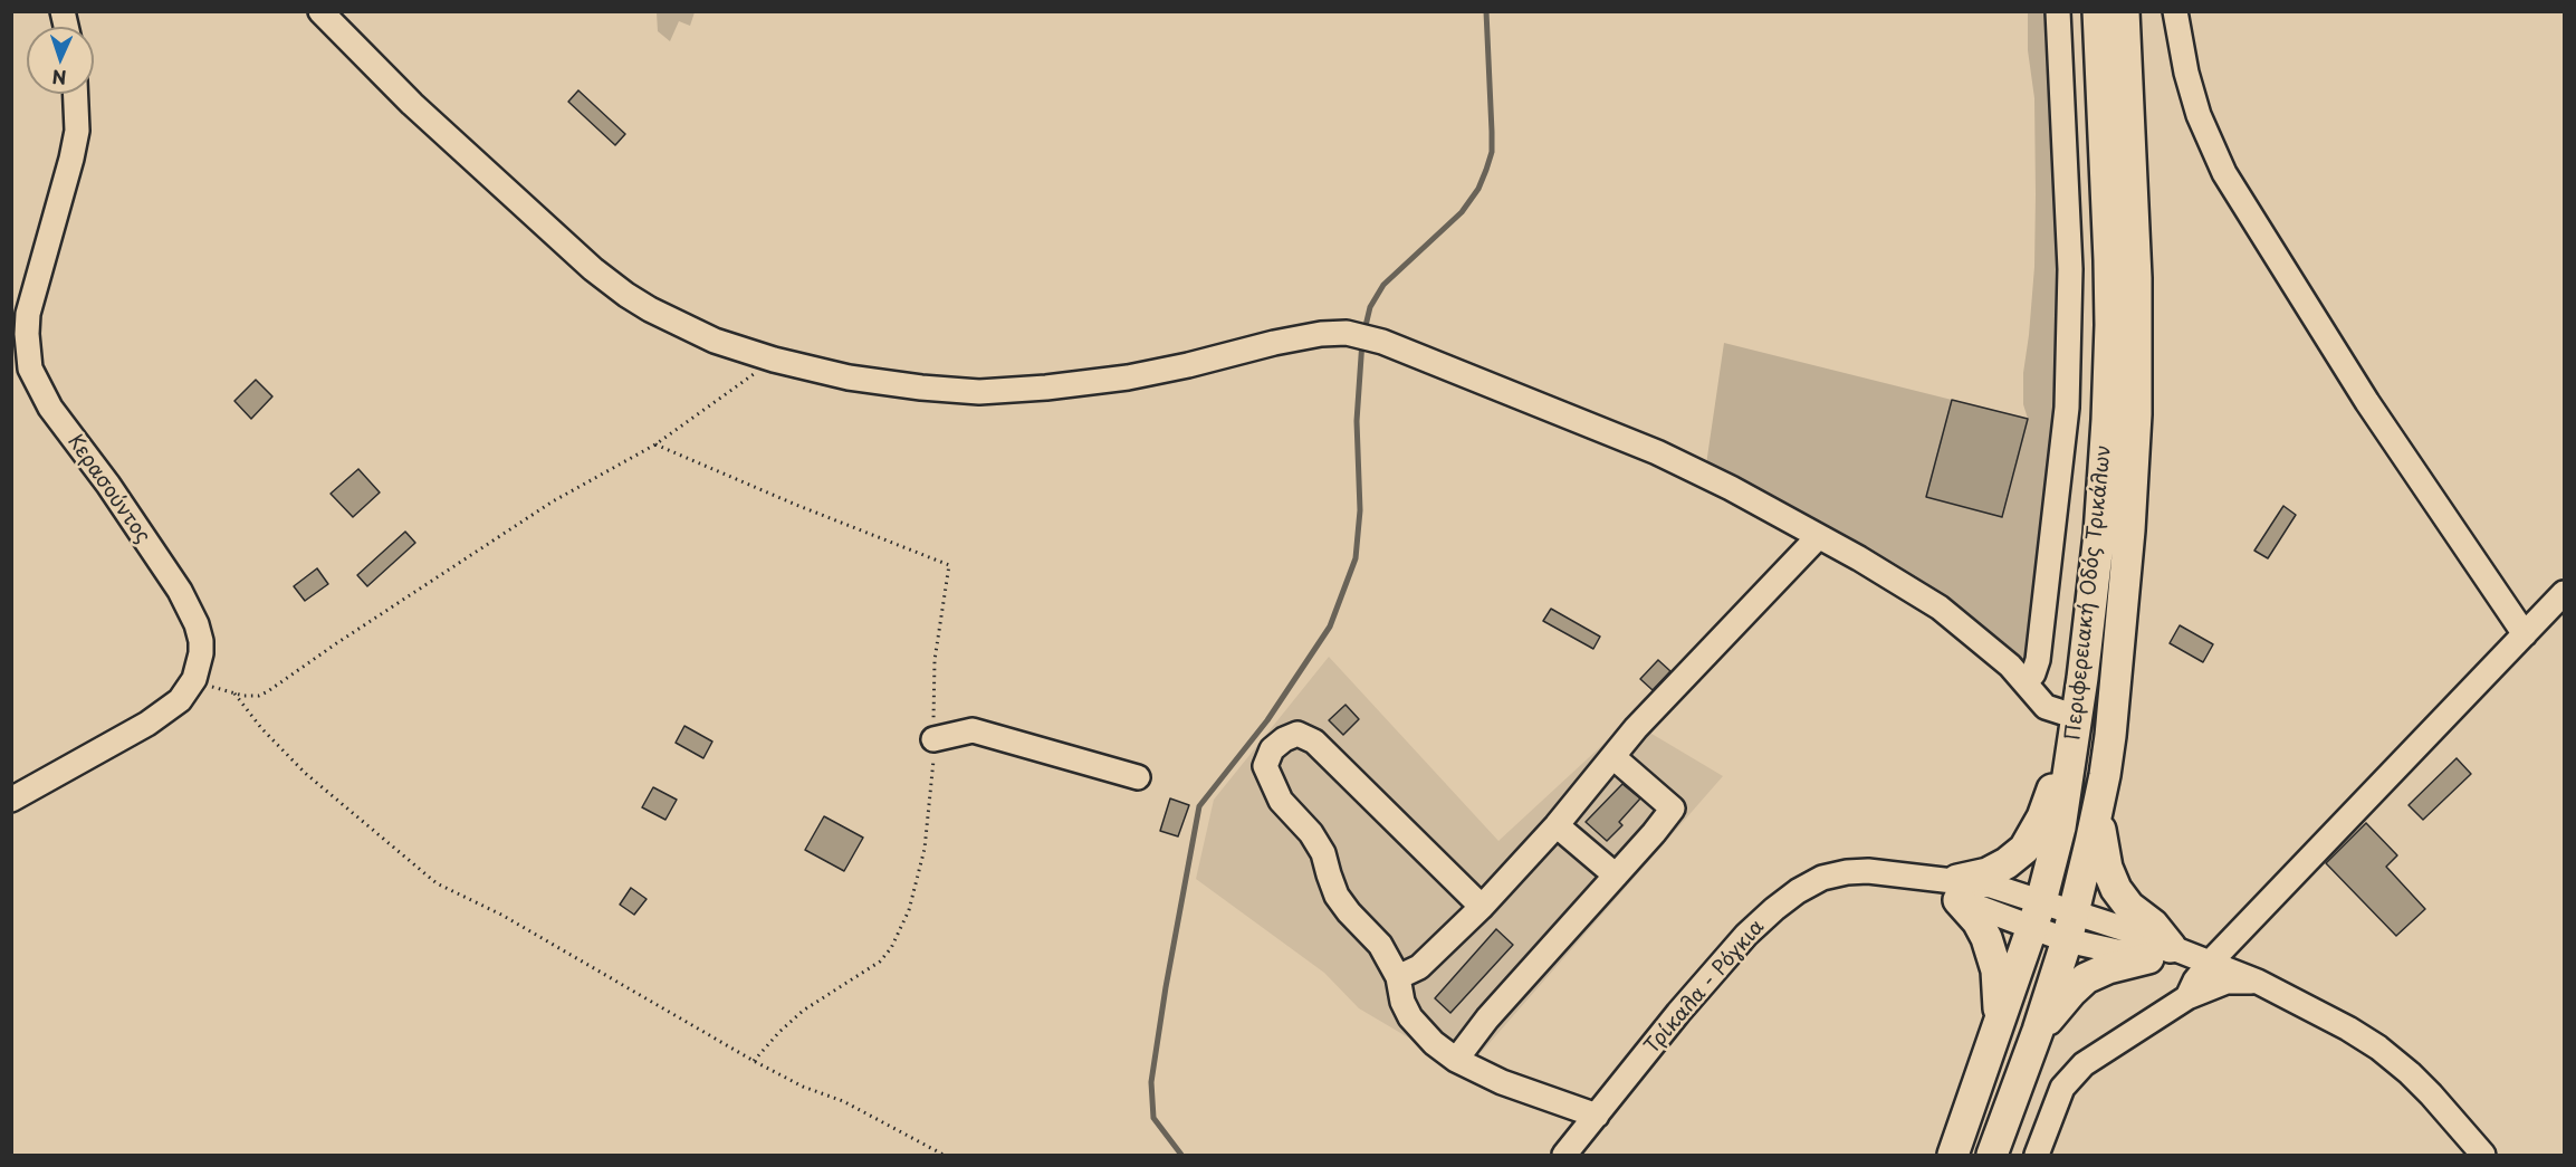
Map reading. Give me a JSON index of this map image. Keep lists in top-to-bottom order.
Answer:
{
  "streets": {
    "main road": ["Περιφερειακή Οδός Τρικάλων"],
    "street": ["Κερασούντος", "Τρίκαλα - Ρόγκια"]
  },
  "crossings": [
    ["Περιφερειακή Οδός Τρικάλων", "Τρίκαλα - Ρόγκια"]
  ],
  "north": "bottom"
}
